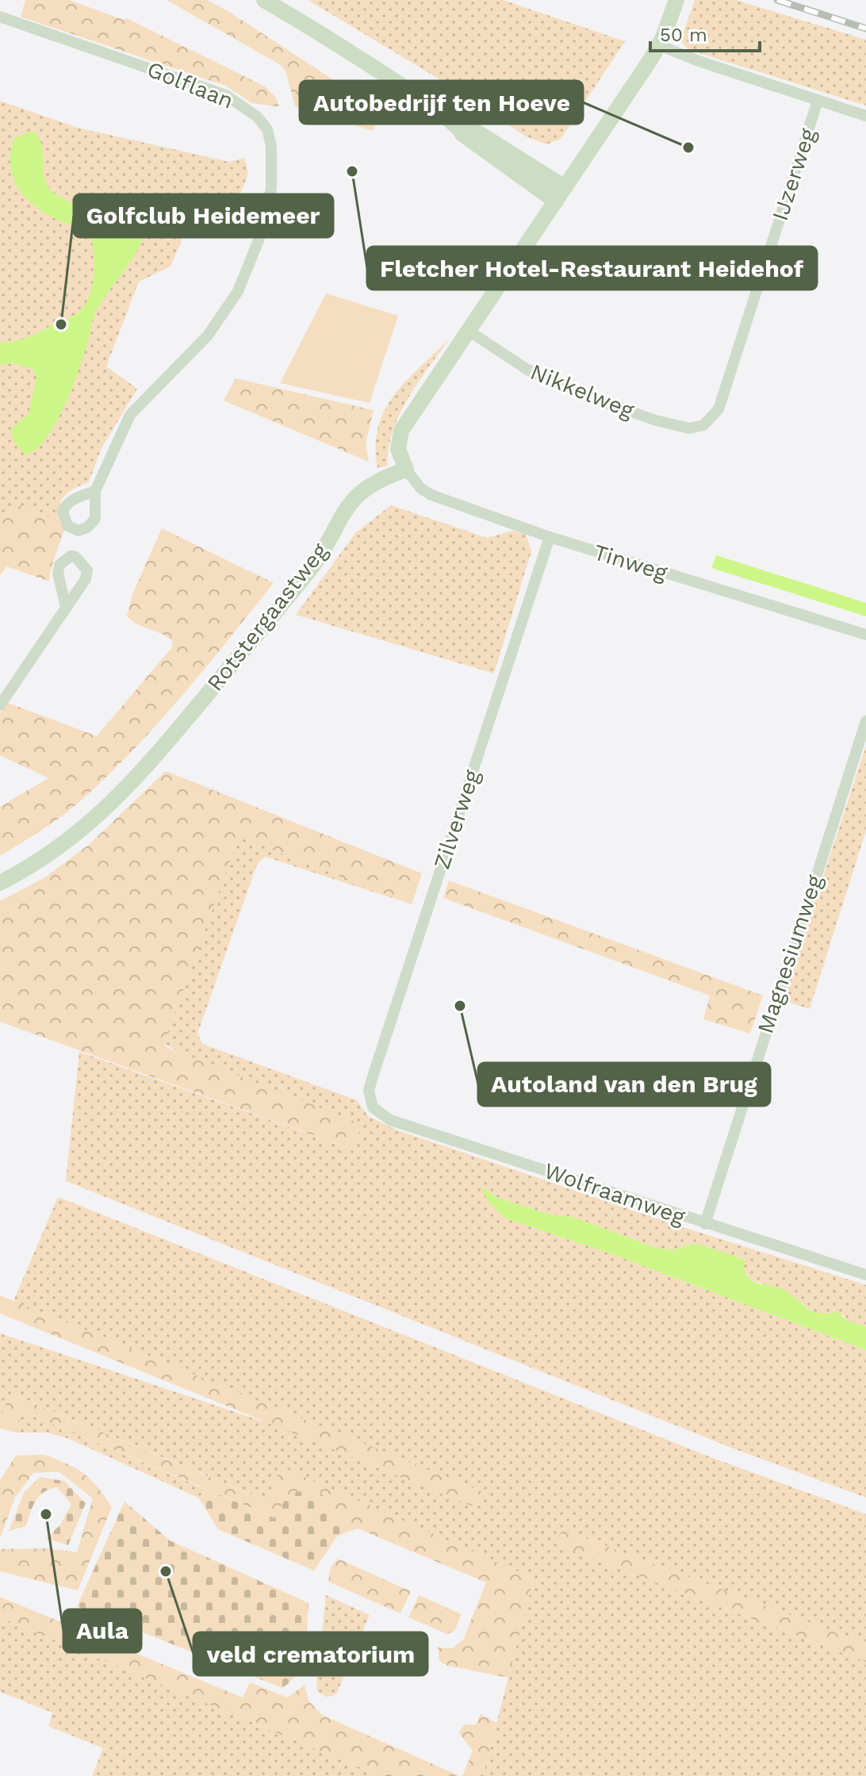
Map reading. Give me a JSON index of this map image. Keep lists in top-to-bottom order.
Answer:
{
  "streets": {
    "street": [
      "Golflaan",
      "IJzerweg",
      "Nikkelweg",
      "Tinweg",
      "Rotstergaastweg",
      "Zilverweg",
      "Magnesiumweg",
      "Wolfraamweg"
    ]
  },
  "crossings": [
    ["IJzerweg", "Nikkelweg"],
    ["Tinweg", "Rotstergaastweg"],
    ["Tinweg", "Zilverweg"],
    ["Zilverweg", "Wolfraamweg"],
    ["Magnesiumweg", "Wolfraamweg"]
  ],
  "places": [
    "Autobedrijf ten Hoeve",
    "Fletcher Hotel-Restaurant Heidehof",
    "Golfclub Heidemeer",
    "Autoland van den Brug",
    "Aula",
    "veld crematorium"
  ],
  "scale_bar": "50 m"
}
